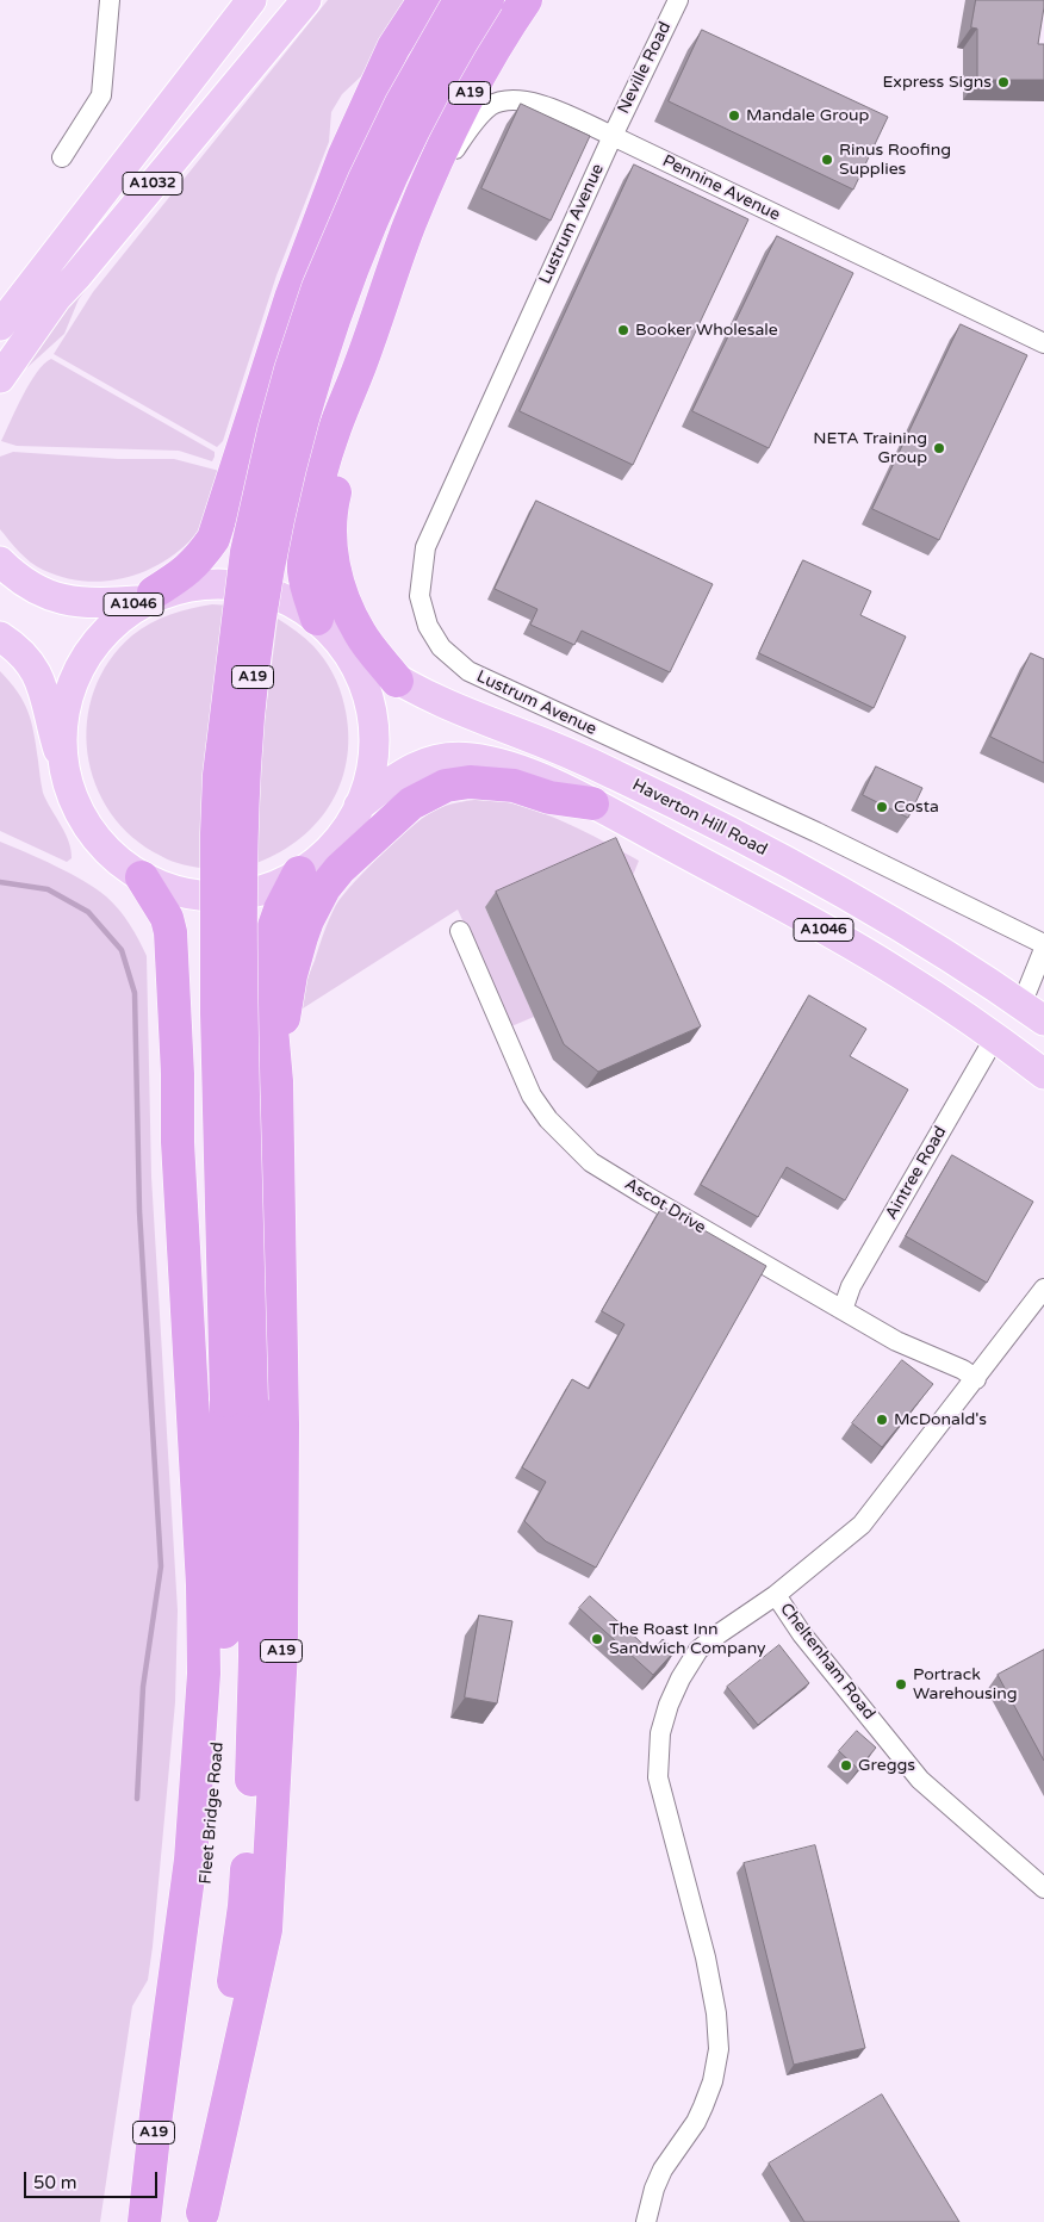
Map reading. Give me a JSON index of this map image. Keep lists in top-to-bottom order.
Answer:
{
  "streets": {
    "highway": ["A19", "A1046", "Fleet Bridge Road"],
    "main road": ["A1032", "Haverton Hill Road"],
    "street": [
      "Neville Road",
      "Pennine Avenue",
      "Lustrum Avenue",
      "Aintree Road",
      "Ascot Drive",
      "Cheltenham Road"
    ]
  },
  "crossings": [
    ["Neville Road", "Pennine Avenue"],
    ["Neville Road", "Lustrum Avenue"],
    ["A19", "Pennine Avenue"],
    ["A19", "A1046"],
    ["A19", "Fleet Bridge Road"],
    ["Pennine Avenue", "Lustrum Avenue"],
    ["A1046", "Haverton Hill Road"],
    ["A1046", "Aintree Road"],
    ["Aintree Road", "Ascot Drive"],
    ["Ascot Drive", "Cheltenham Road"]
  ],
  "places": [
    "Express Signs",
    "Mandale Group",
    "Rinus Roofing Supplies",
    "Booker Wholesale",
    "NETA Training Group",
    "Costa",
    "McDonald's",
    "The Roast Inn Sandwich Company",
    "Portrack Warehousing",
    "Greggs"
  ],
  "scale_bar": "50 m"
}
